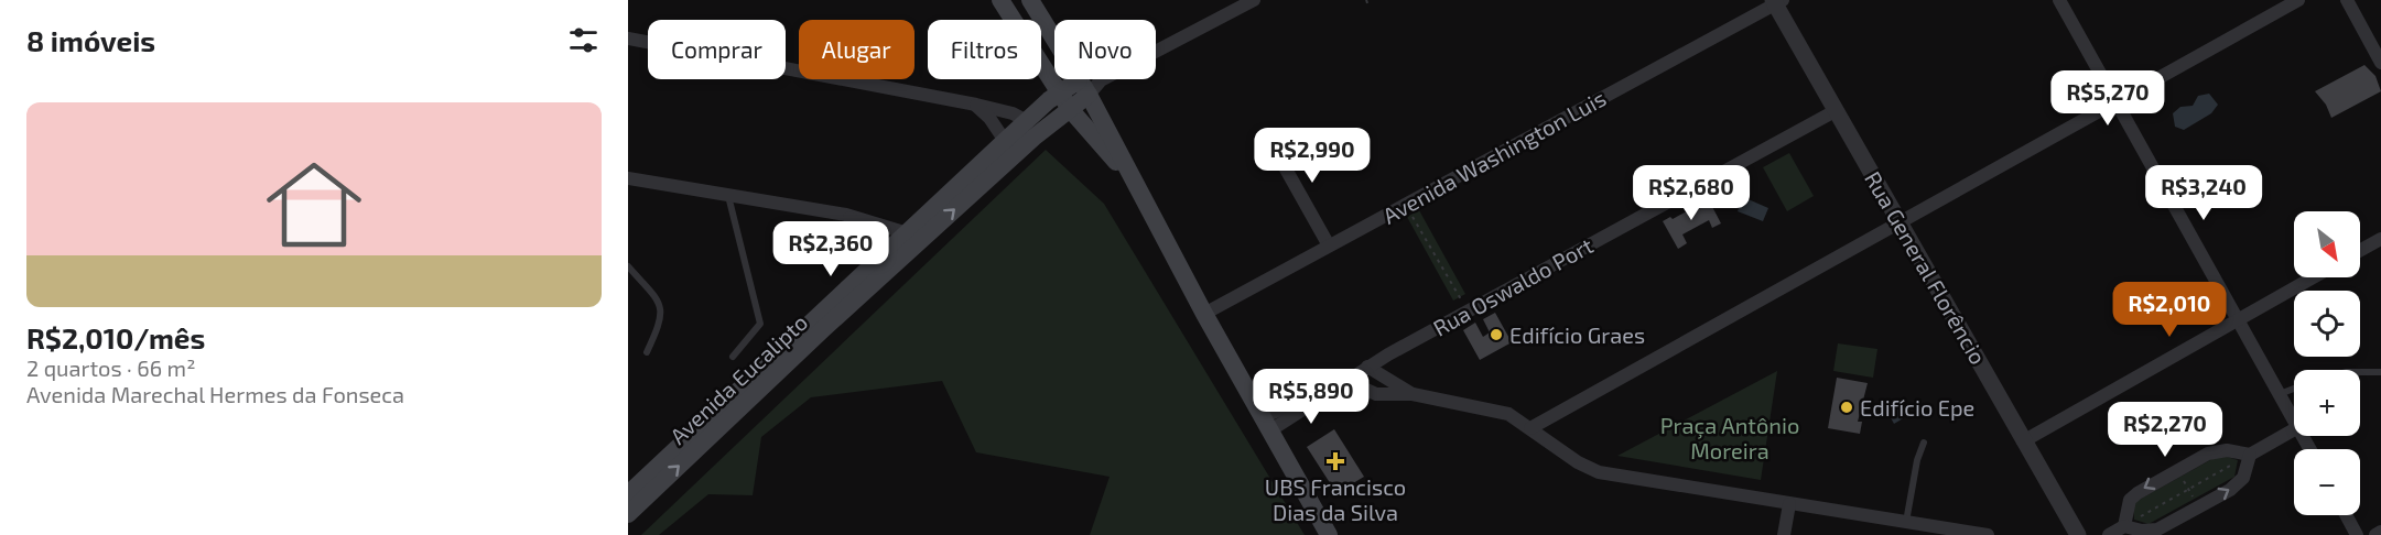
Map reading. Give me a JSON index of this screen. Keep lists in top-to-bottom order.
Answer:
{
  "streets": {
    "main road": ["Avenida Eucalipto"],
    "street": ["Avenida Washington Luis", "Rua General Florêncio", "Rua Oswaldo Port"]
  },
  "crossings": [
    ["Avenida Washington Luis", "Rua General Florêncio"],
    ["Rua General Florêncio", "Rua Oswaldo Port"]
  ],
  "parks": ["Praça Antônio Moreira"],
  "places": {
    "other": ["Edifício Graes", "Edifício Epe"],
    "health": ["UBS Francisco Dias da Silva"]
  },
  "north": "bottom right",
  "page": {
    "heading": "8 imóveis",
    "chip": [
      "Comprar",
      "Alugar",
      "Filtros",
      "Novo"
    ],
    "price": [
      "R$5,270",
      "R$2,990",
      "R$2,680",
      "R$3,240",
      "R$2,360",
      "R$2,010",
      "R$5,890",
      "R$2,270"
    ],
    "list": [
      {
        "name": "R$2,010/mês",
        "note": "2 quartos · 66 m² · Avenida Marechal Hermes da Fonseca"
      }
    ],
    "map_buttons": ["+", "−"]
  }
}
